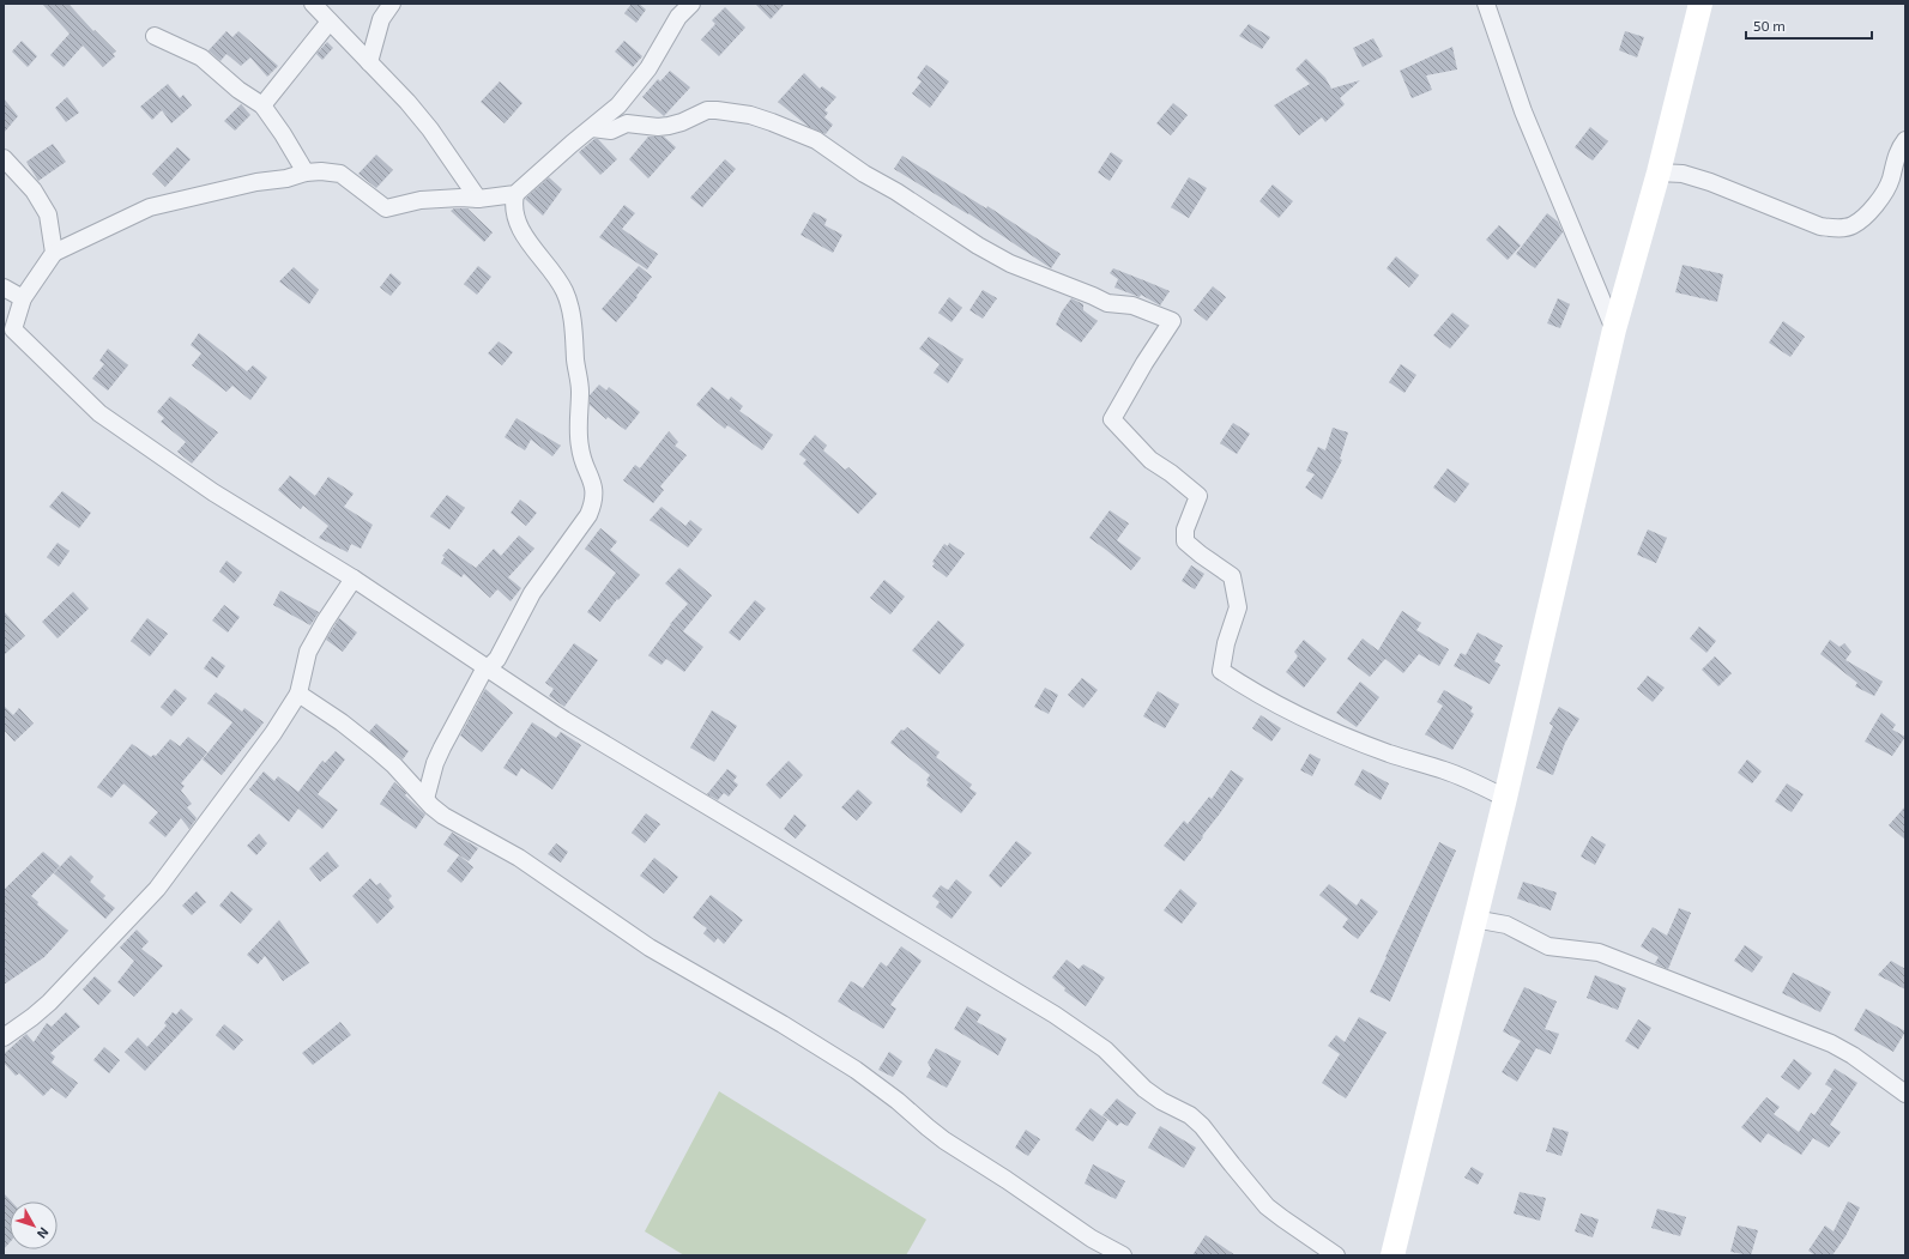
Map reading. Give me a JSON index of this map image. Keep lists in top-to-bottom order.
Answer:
{
  "scale_bar": "50 m",
  "north": "bottom right"
}
